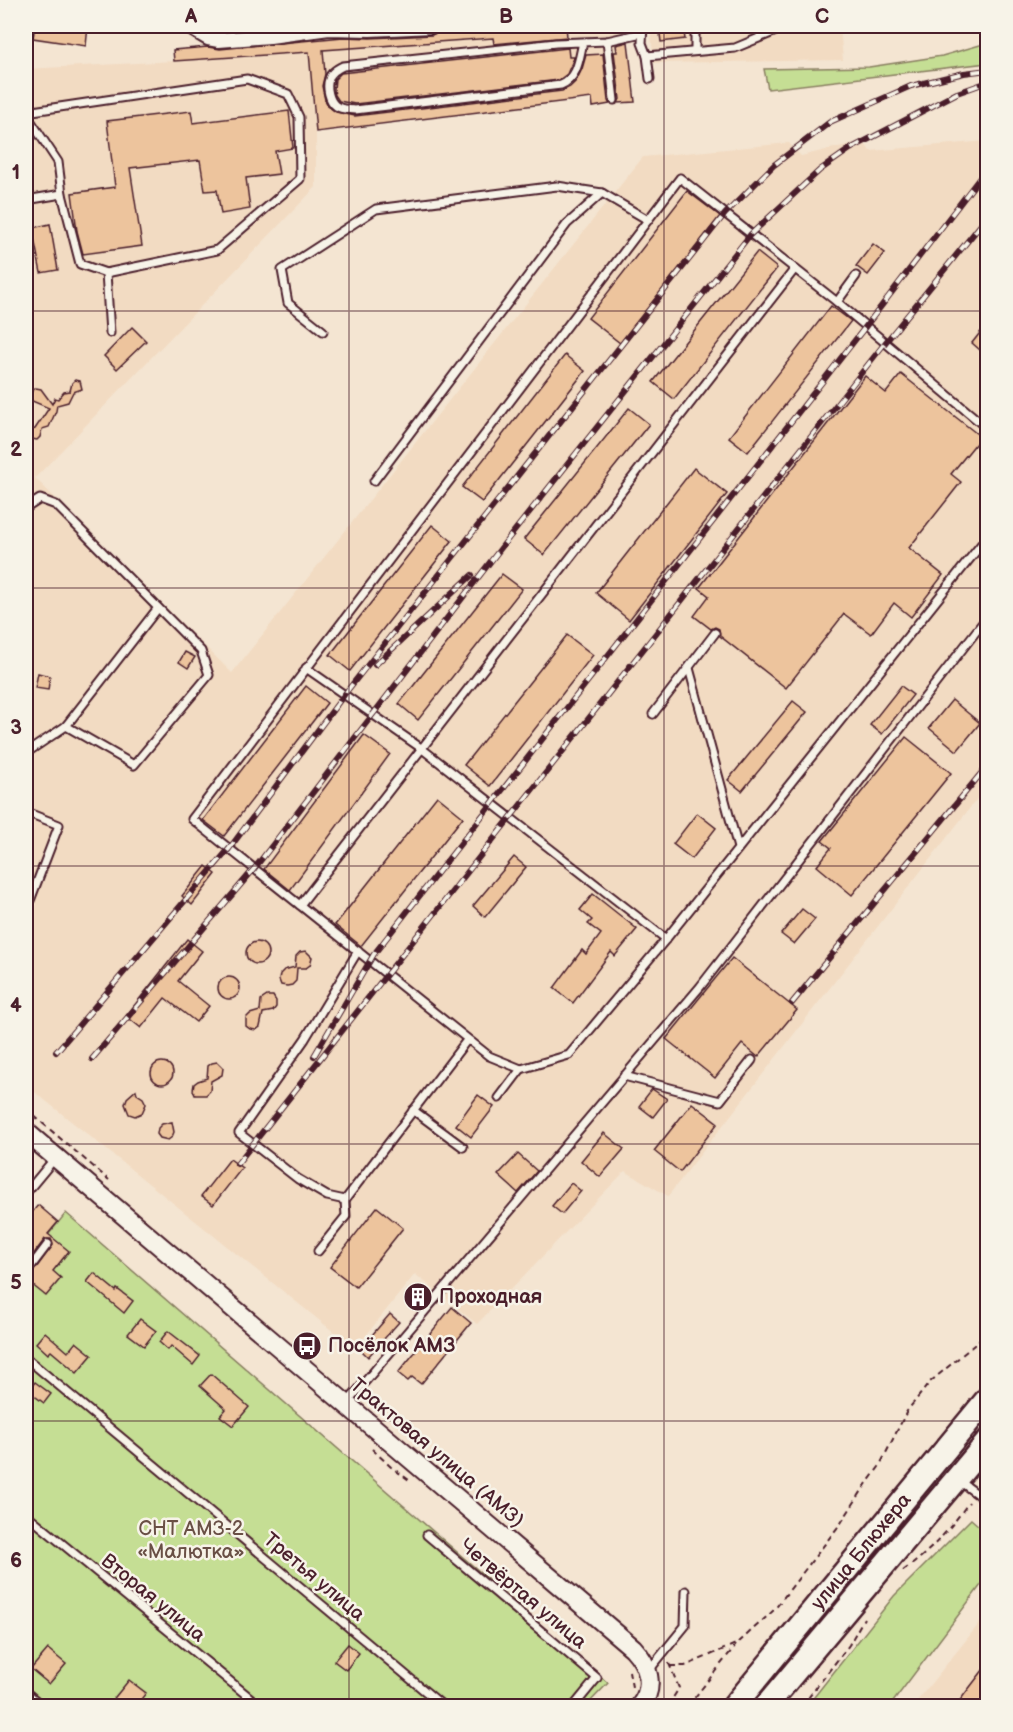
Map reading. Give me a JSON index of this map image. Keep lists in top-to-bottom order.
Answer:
{
  "streets": {
    "main road": ["улица Блюхера"],
    "street": ["Трактовая улица (АМЗ)"],
    "lane": ["Третья улица", "Четвёртая улица", "Вторая улица"]
  },
  "parks": ["СНТ АМЗ-2 «Малютка»"],
  "places": {
    "building": ["Проходная"],
    "bus stop": ["Посёлок АМЗ"]
  },
  "grid": {
    "columns": ["A", "B", "C"],
    "rows": [
      "1",
      "2",
      "3",
      "4",
      "5",
      "6"
    ]
  }
}
